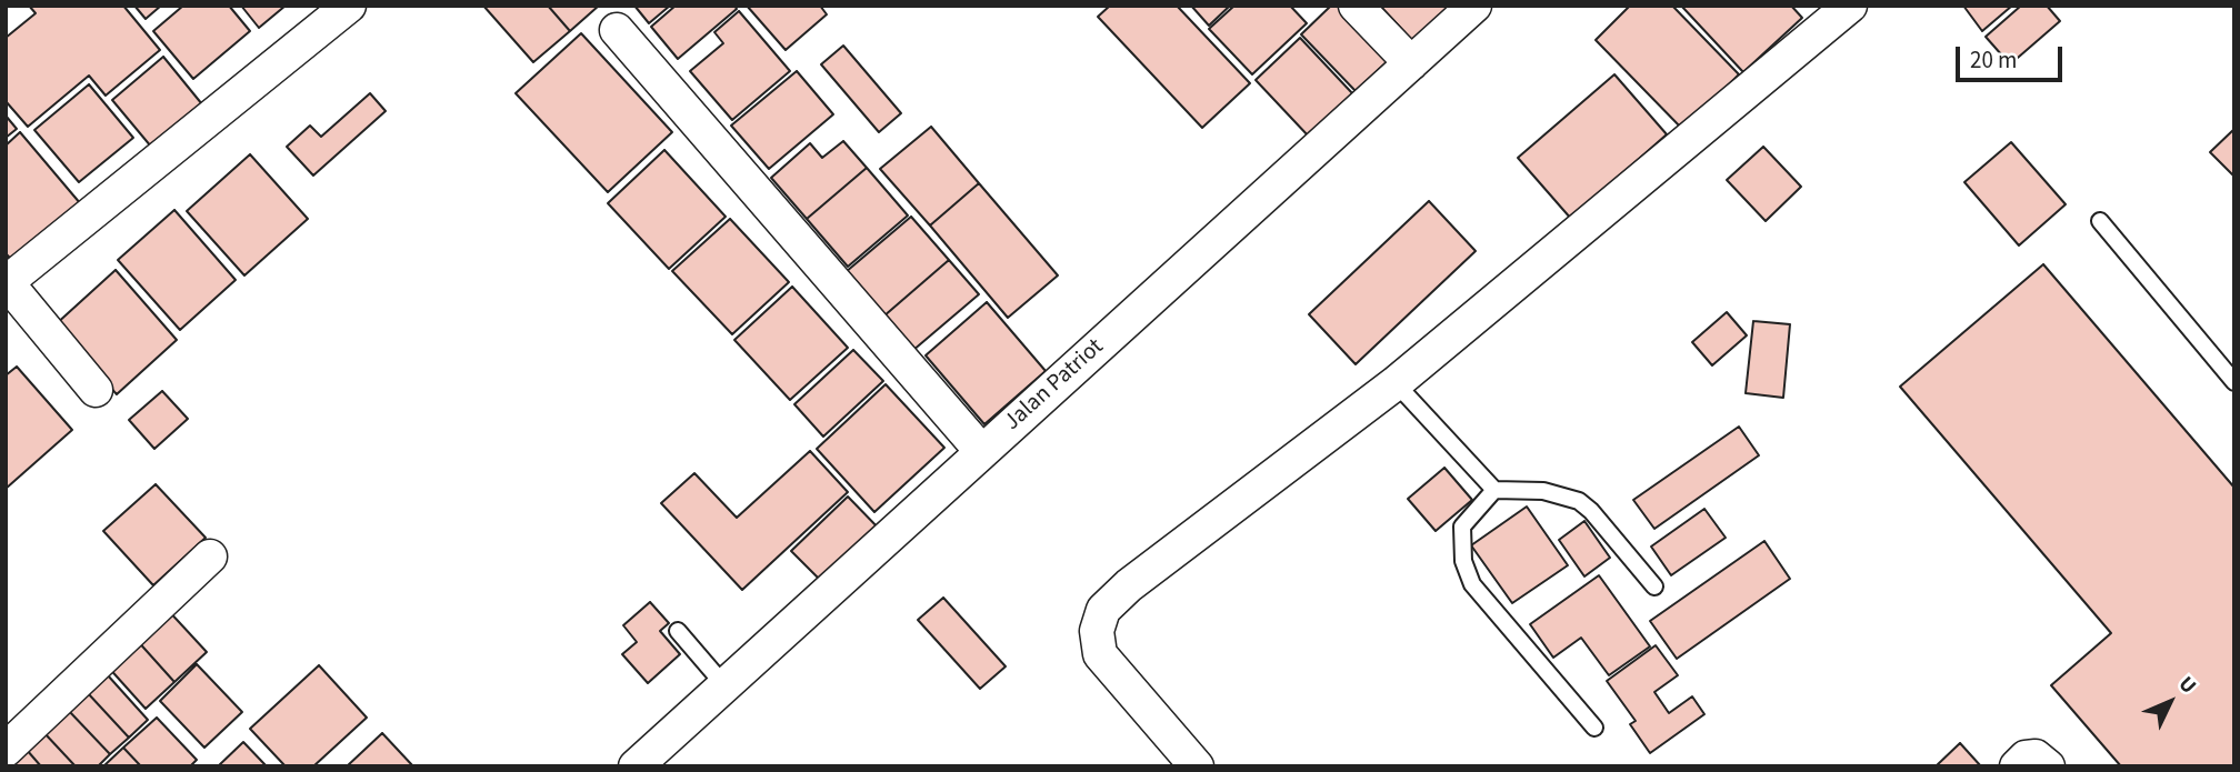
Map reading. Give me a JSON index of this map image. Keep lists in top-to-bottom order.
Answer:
{
  "streets": {
    "street": ["Jalan Patriot"]
  },
  "scale_bar": "20 m",
  "north": "top right"
}
